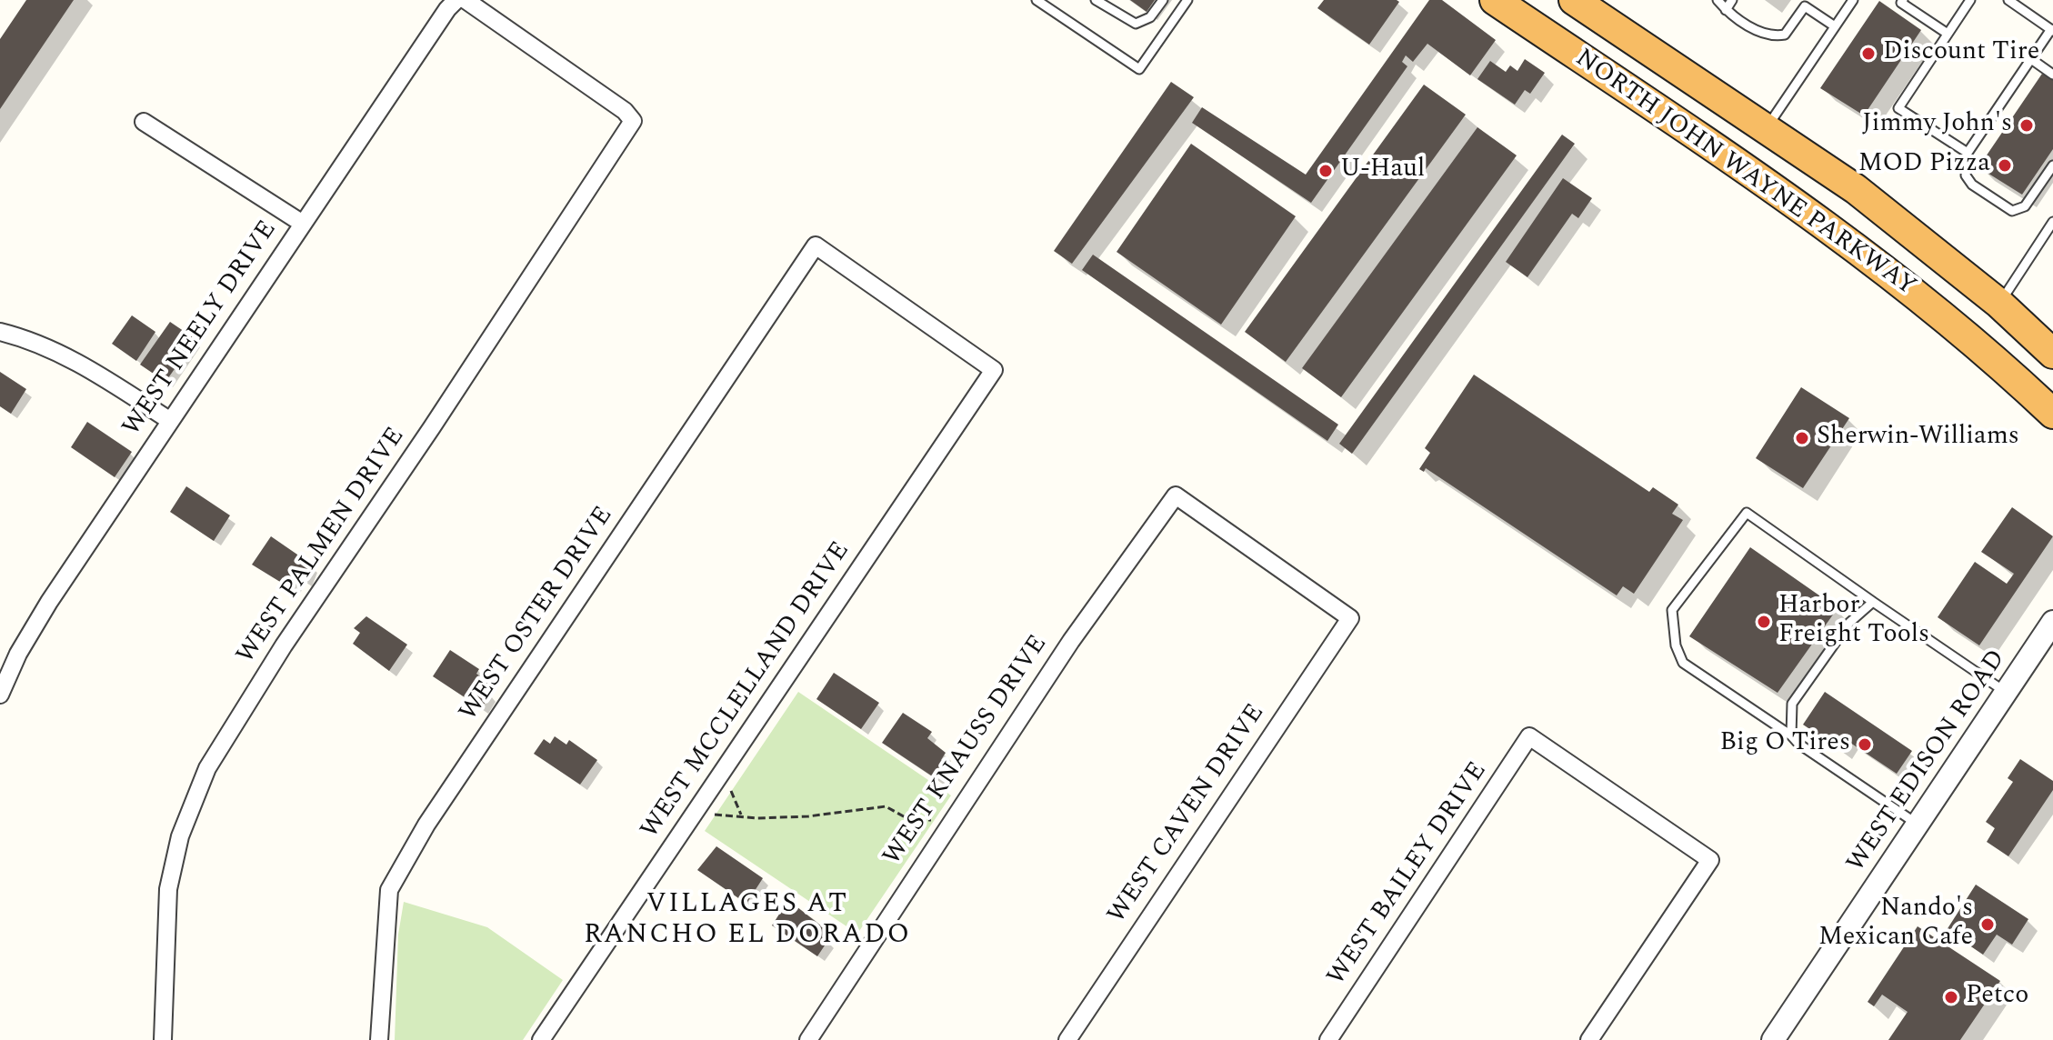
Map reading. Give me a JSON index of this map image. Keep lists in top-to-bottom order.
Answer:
{
  "streets": {
    "highway": ["NORTH JOHN WAYNE PARKWAY"],
    "street": [
      "WEST NEELY DRIVE",
      "WEST PALMEN DRIVE",
      "WEST OSTER DRIVE",
      "WEST MCCLELLAND DRIVE",
      "WEST KNAUSS DRIVE",
      "WEST EDISON ROAD",
      "WEST CAVEN DRIVE",
      "WEST BAILEY DRIVE"
    ]
  },
  "crossings": [
    ["WEST OSTER DRIVE", "WEST MCCLELLAND DRIVE"],
    ["WEST KNAUSS DRIVE", "WEST CAVEN DRIVE"]
  ],
  "districts": ["VILLAGES AT RANCHO EL DORADO"],
  "places": [
    "Discount Tire",
    "Jimmy John's",
    "MOD Pizza",
    "U-Haul",
    "Sherwin-Williams",
    "Harbor Freight Tools",
    "Big O Tires",
    "Nando's Mexican Cafe",
    "Petco"
  ]
}
